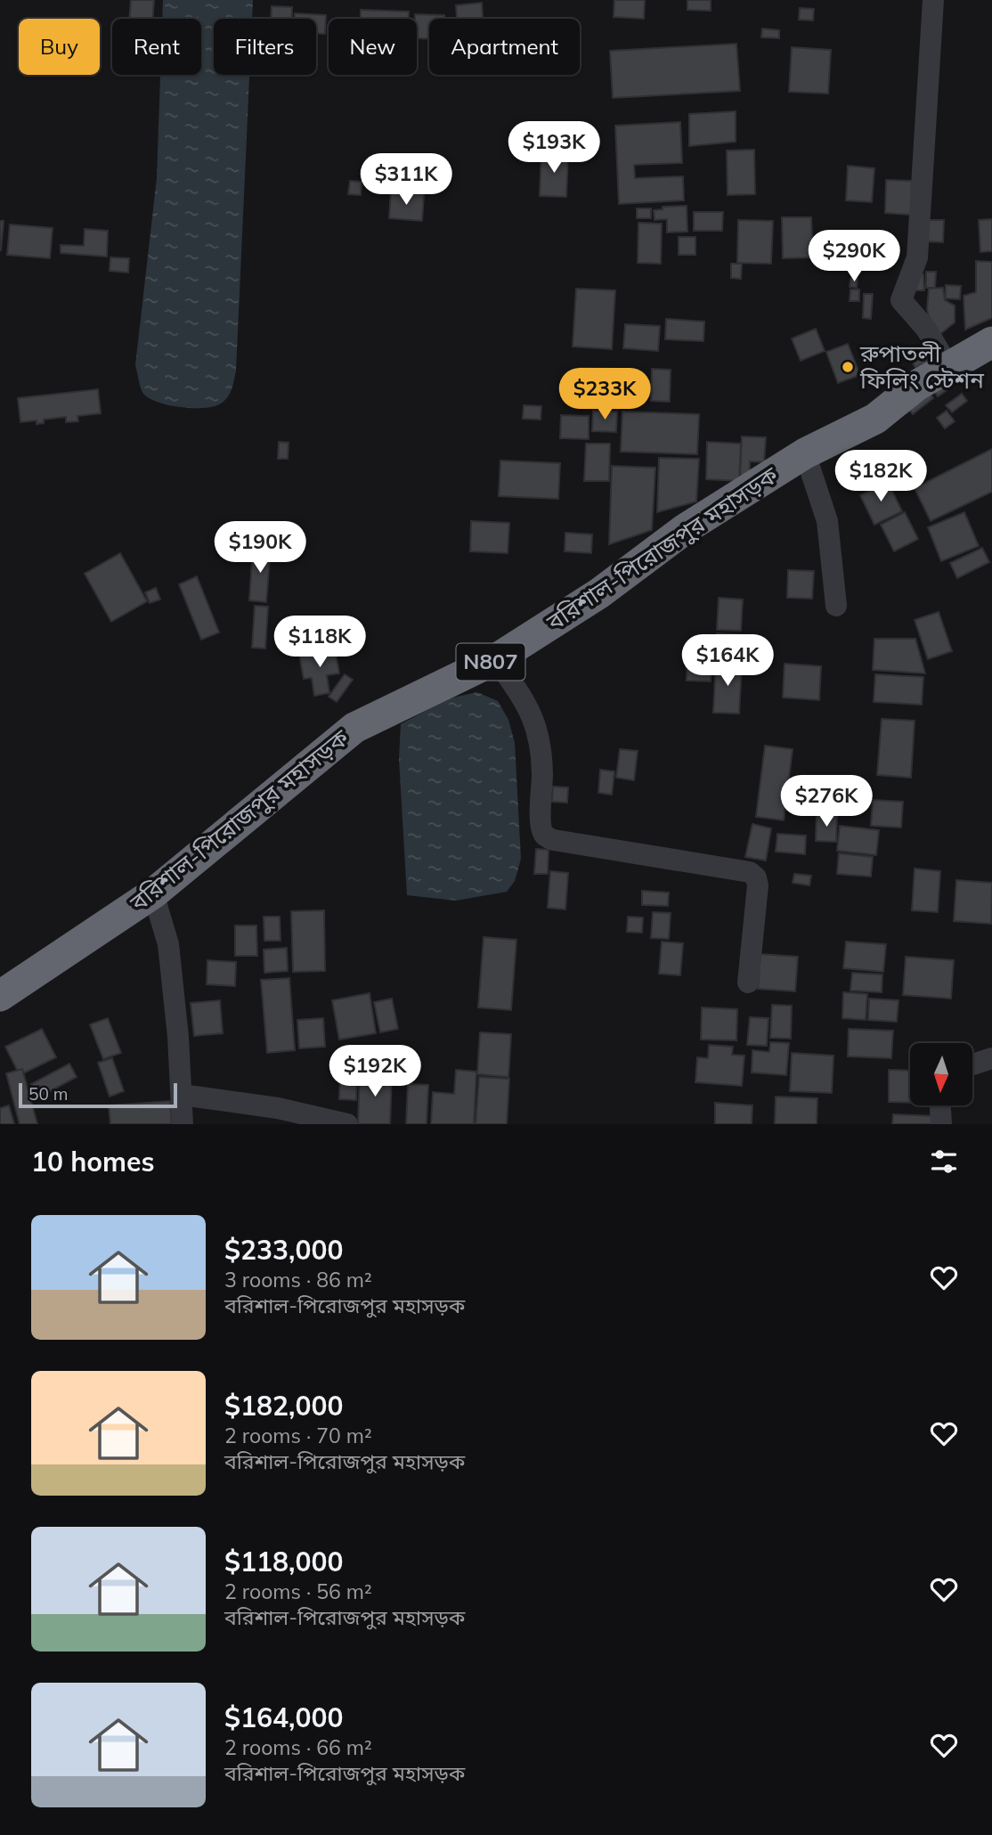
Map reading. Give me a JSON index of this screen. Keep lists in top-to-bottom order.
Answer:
{
  "streets": {
    "highway": ["বরিশাল-পিরোজপুর মহাসড়ক", "N807"]
  },
  "places": ["রুপাতলী ফিলিং স্টেশন"],
  "scale_bar": "50 m",
  "north": "bottom",
  "page": {
    "chip": [
      "Buy",
      "Rent",
      "Filters",
      "New",
      "Apartment"
    ],
    "price": [
      "$193K",
      "$311K",
      "$290K",
      "$233K",
      "$182K",
      "$190K",
      "$118K",
      "$164K",
      "$276K",
      "$192K"
    ],
    "scale": "50 m",
    "heading": "10 homes",
    "list": [
      {
        "name": "$233,000",
        "note": "3 rooms · 86 m² · বরিশাল-পিরোজপুর মহাসড়ক"
      },
      {
        "name": "$182,000",
        "note": "2 rooms · 70 m² · বরিশাল-পিরোজপুর মহাসড়ক"
      },
      {
        "name": "$118,000",
        "note": "2 rooms · 56 m² · বরিশাল-পিরোজপুর মহাসড়ক"
      },
      {
        "name": "$164,000",
        "note": "2 rooms · 66 m² · বরিশাল-পিরোজপুর মহাসড়ক"
      }
    ]
  }
}
